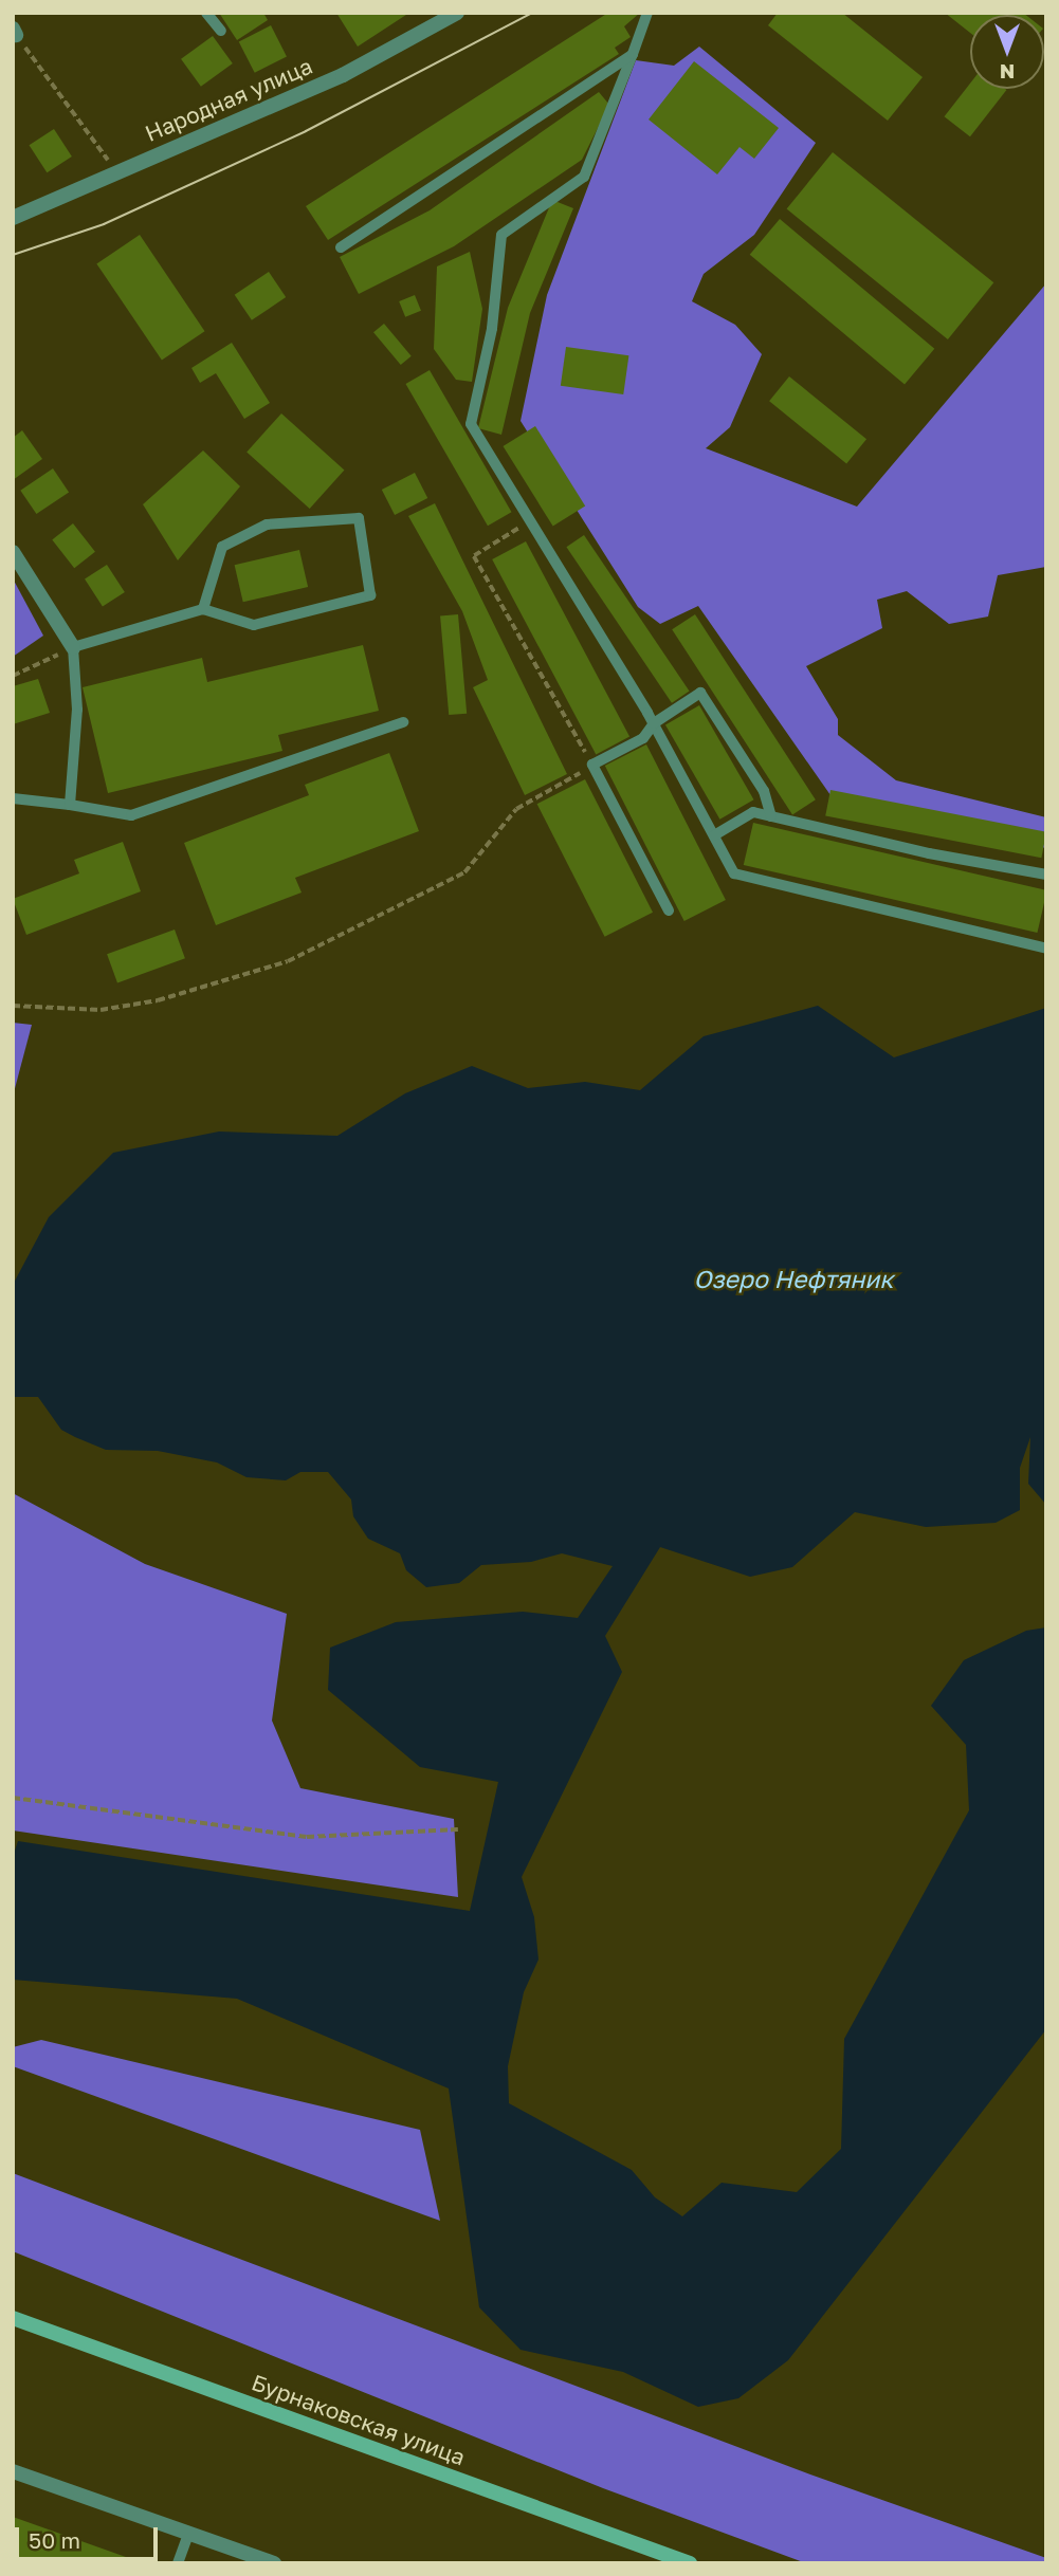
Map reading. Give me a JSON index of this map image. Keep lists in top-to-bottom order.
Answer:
{
  "streets": {
    "main road": ["Бурнаковская улица"],
    "street": ["Народная улица"]
  },
  "water": ["Озеро Нефтяник"],
  "scale_bar": "50 m",
  "north": "bottom"
}
